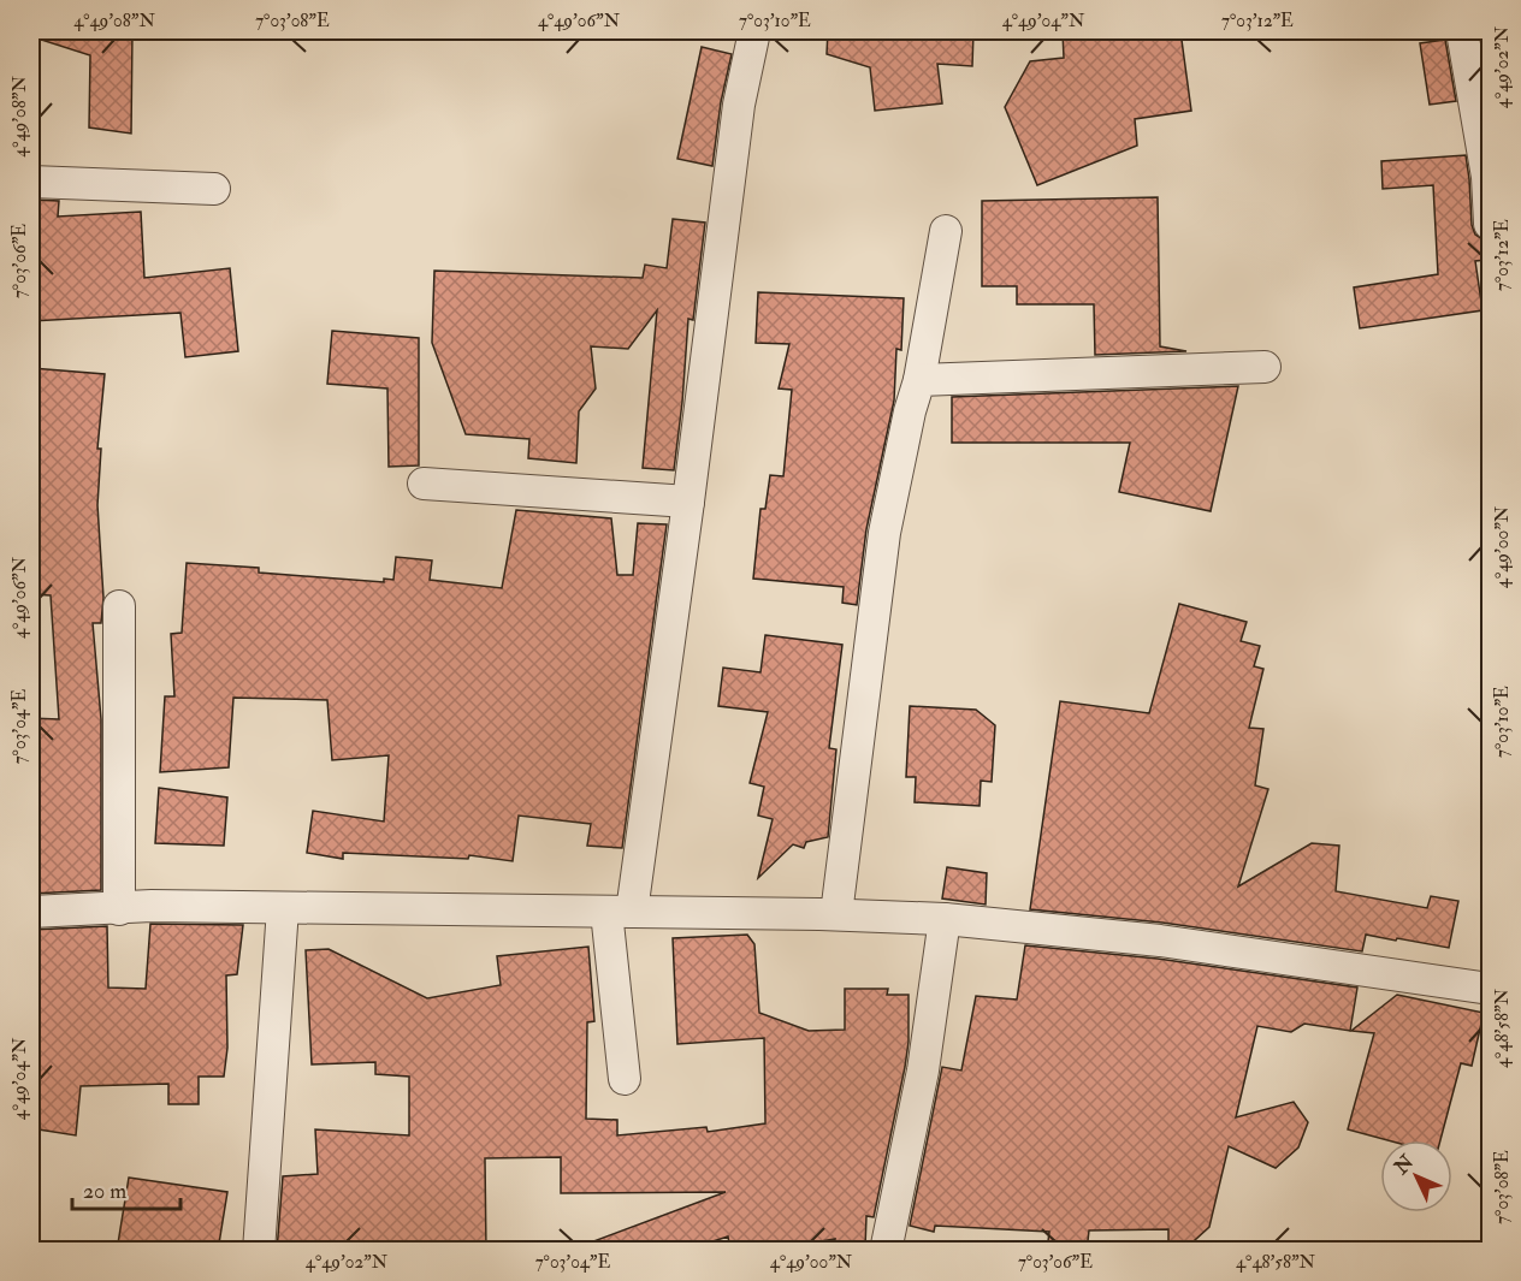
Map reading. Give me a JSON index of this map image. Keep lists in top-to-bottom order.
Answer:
{
  "scale_bar": "20 m",
  "north": "top left",
  "coordinates": [
    "4°49'08\"N",
    "7°03'08\"E",
    "4°49'06\"N",
    "7°03'10\"E",
    "4°49'04\"N",
    "7°03'12\"E",
    "4°49'02\"N",
    "7°03'06\"E",
    "4°49'00\"N",
    "7°03'04\"E",
    "4°48'58\"N"
  ]
}
